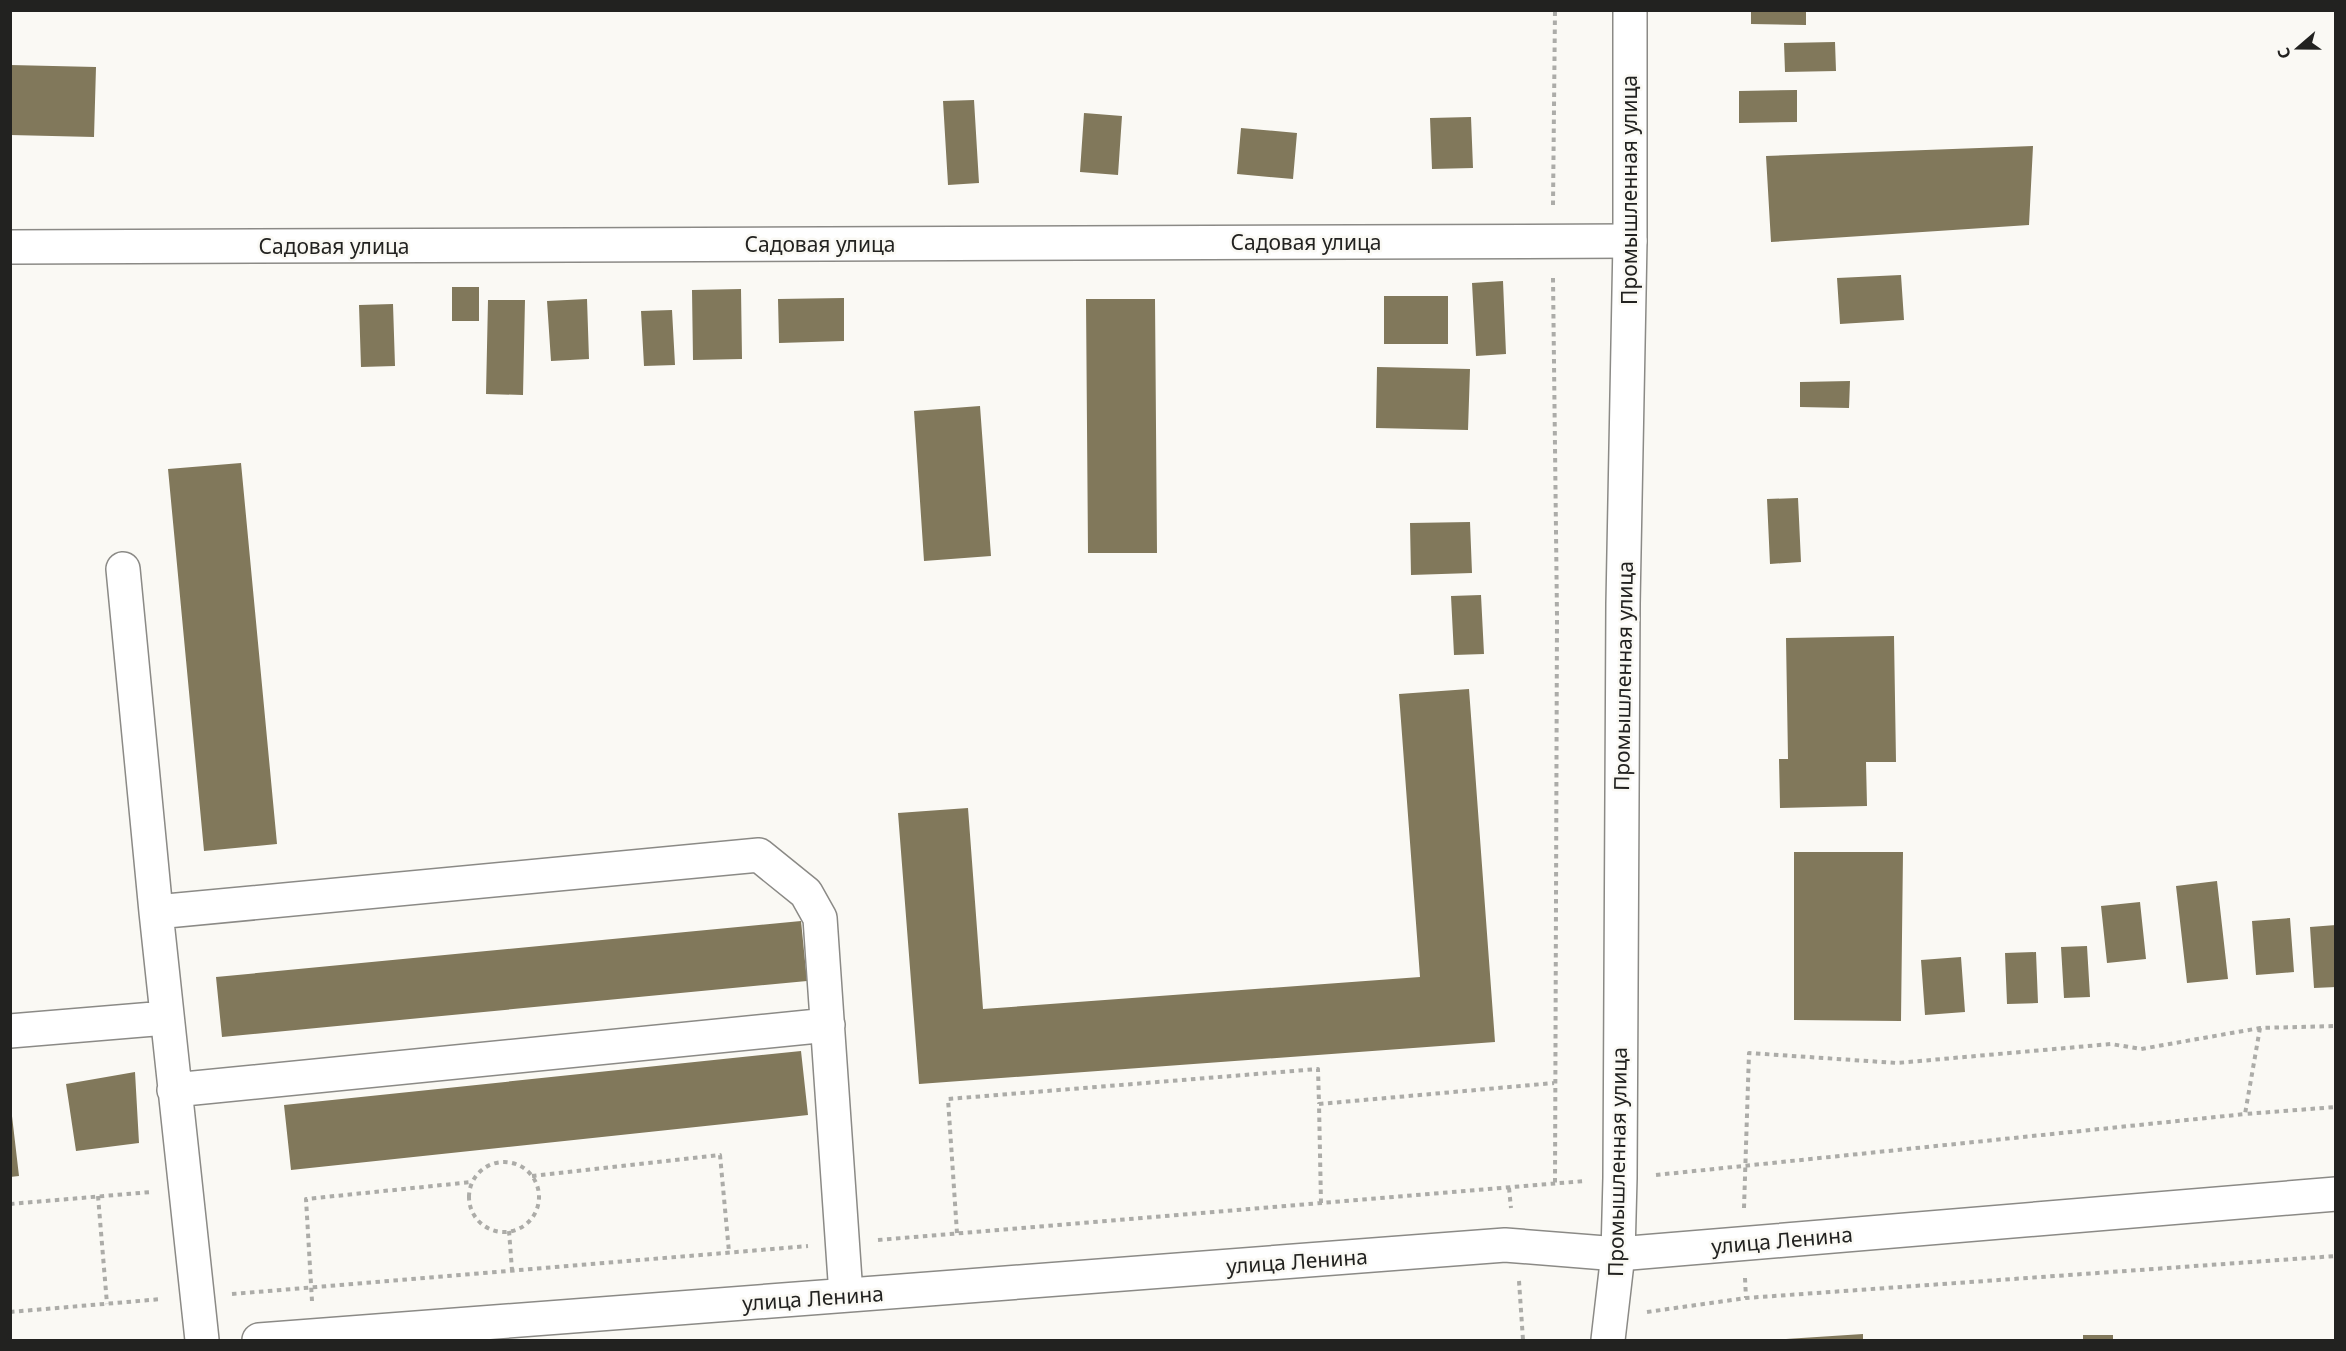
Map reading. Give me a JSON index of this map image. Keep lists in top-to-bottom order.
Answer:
{
  "streets": {
    "street": ["Промышленная улица", "Садовая улица", "улица Ленина"]
  },
  "crossings": [
    ["Промышленная улица", "Садовая улица"],
    ["Промышленная улица", "улица Ленина"]
  ],
  "north": "left"
}
